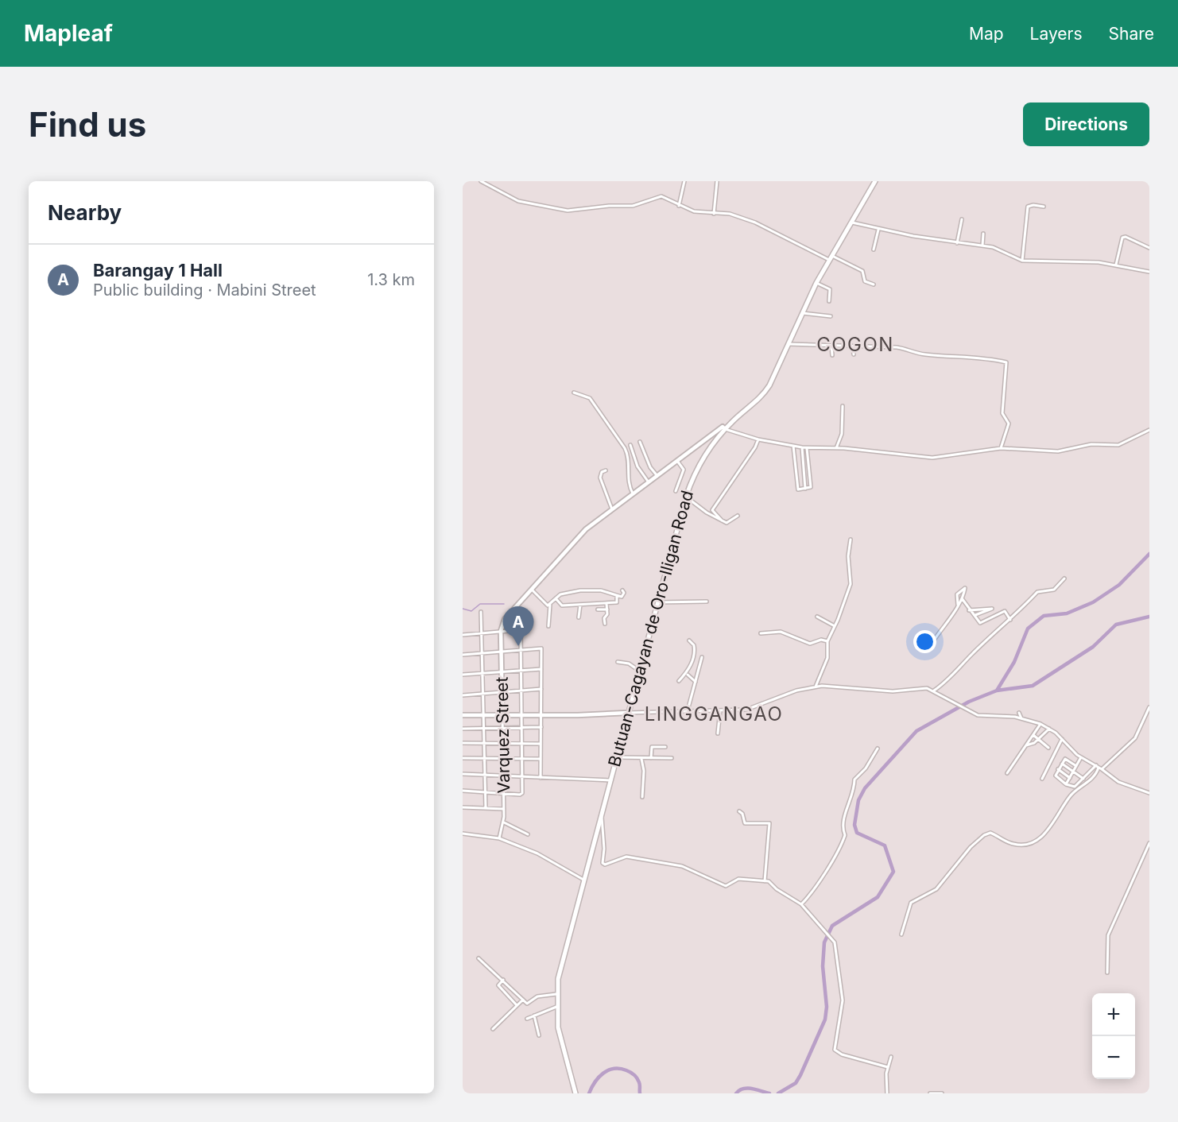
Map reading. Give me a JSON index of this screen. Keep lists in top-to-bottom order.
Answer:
{
  "streets": {
    "highway": ["Butuan-Cagayan de Oro-Iligan Road"],
    "main road": ["Varquez Street"]
  },
  "districts": ["COGON", "LINGGANGAO"],
  "page": {
    "header": "Mapleaf",
    "nav": ["Map", "Layers", "Share"],
    "buttons": "Directions",
    "title": "Find us",
    "heading": "Nearby",
    "list": [
      {
        "mark": "A",
        "name": "Barangay 1 Hall",
        "note": "Public building · Mabini Street",
        "value": "1.3 km"
      }
    ],
    "pins": "A",
    "map_buttons": ["+", "−"]
  }
}
